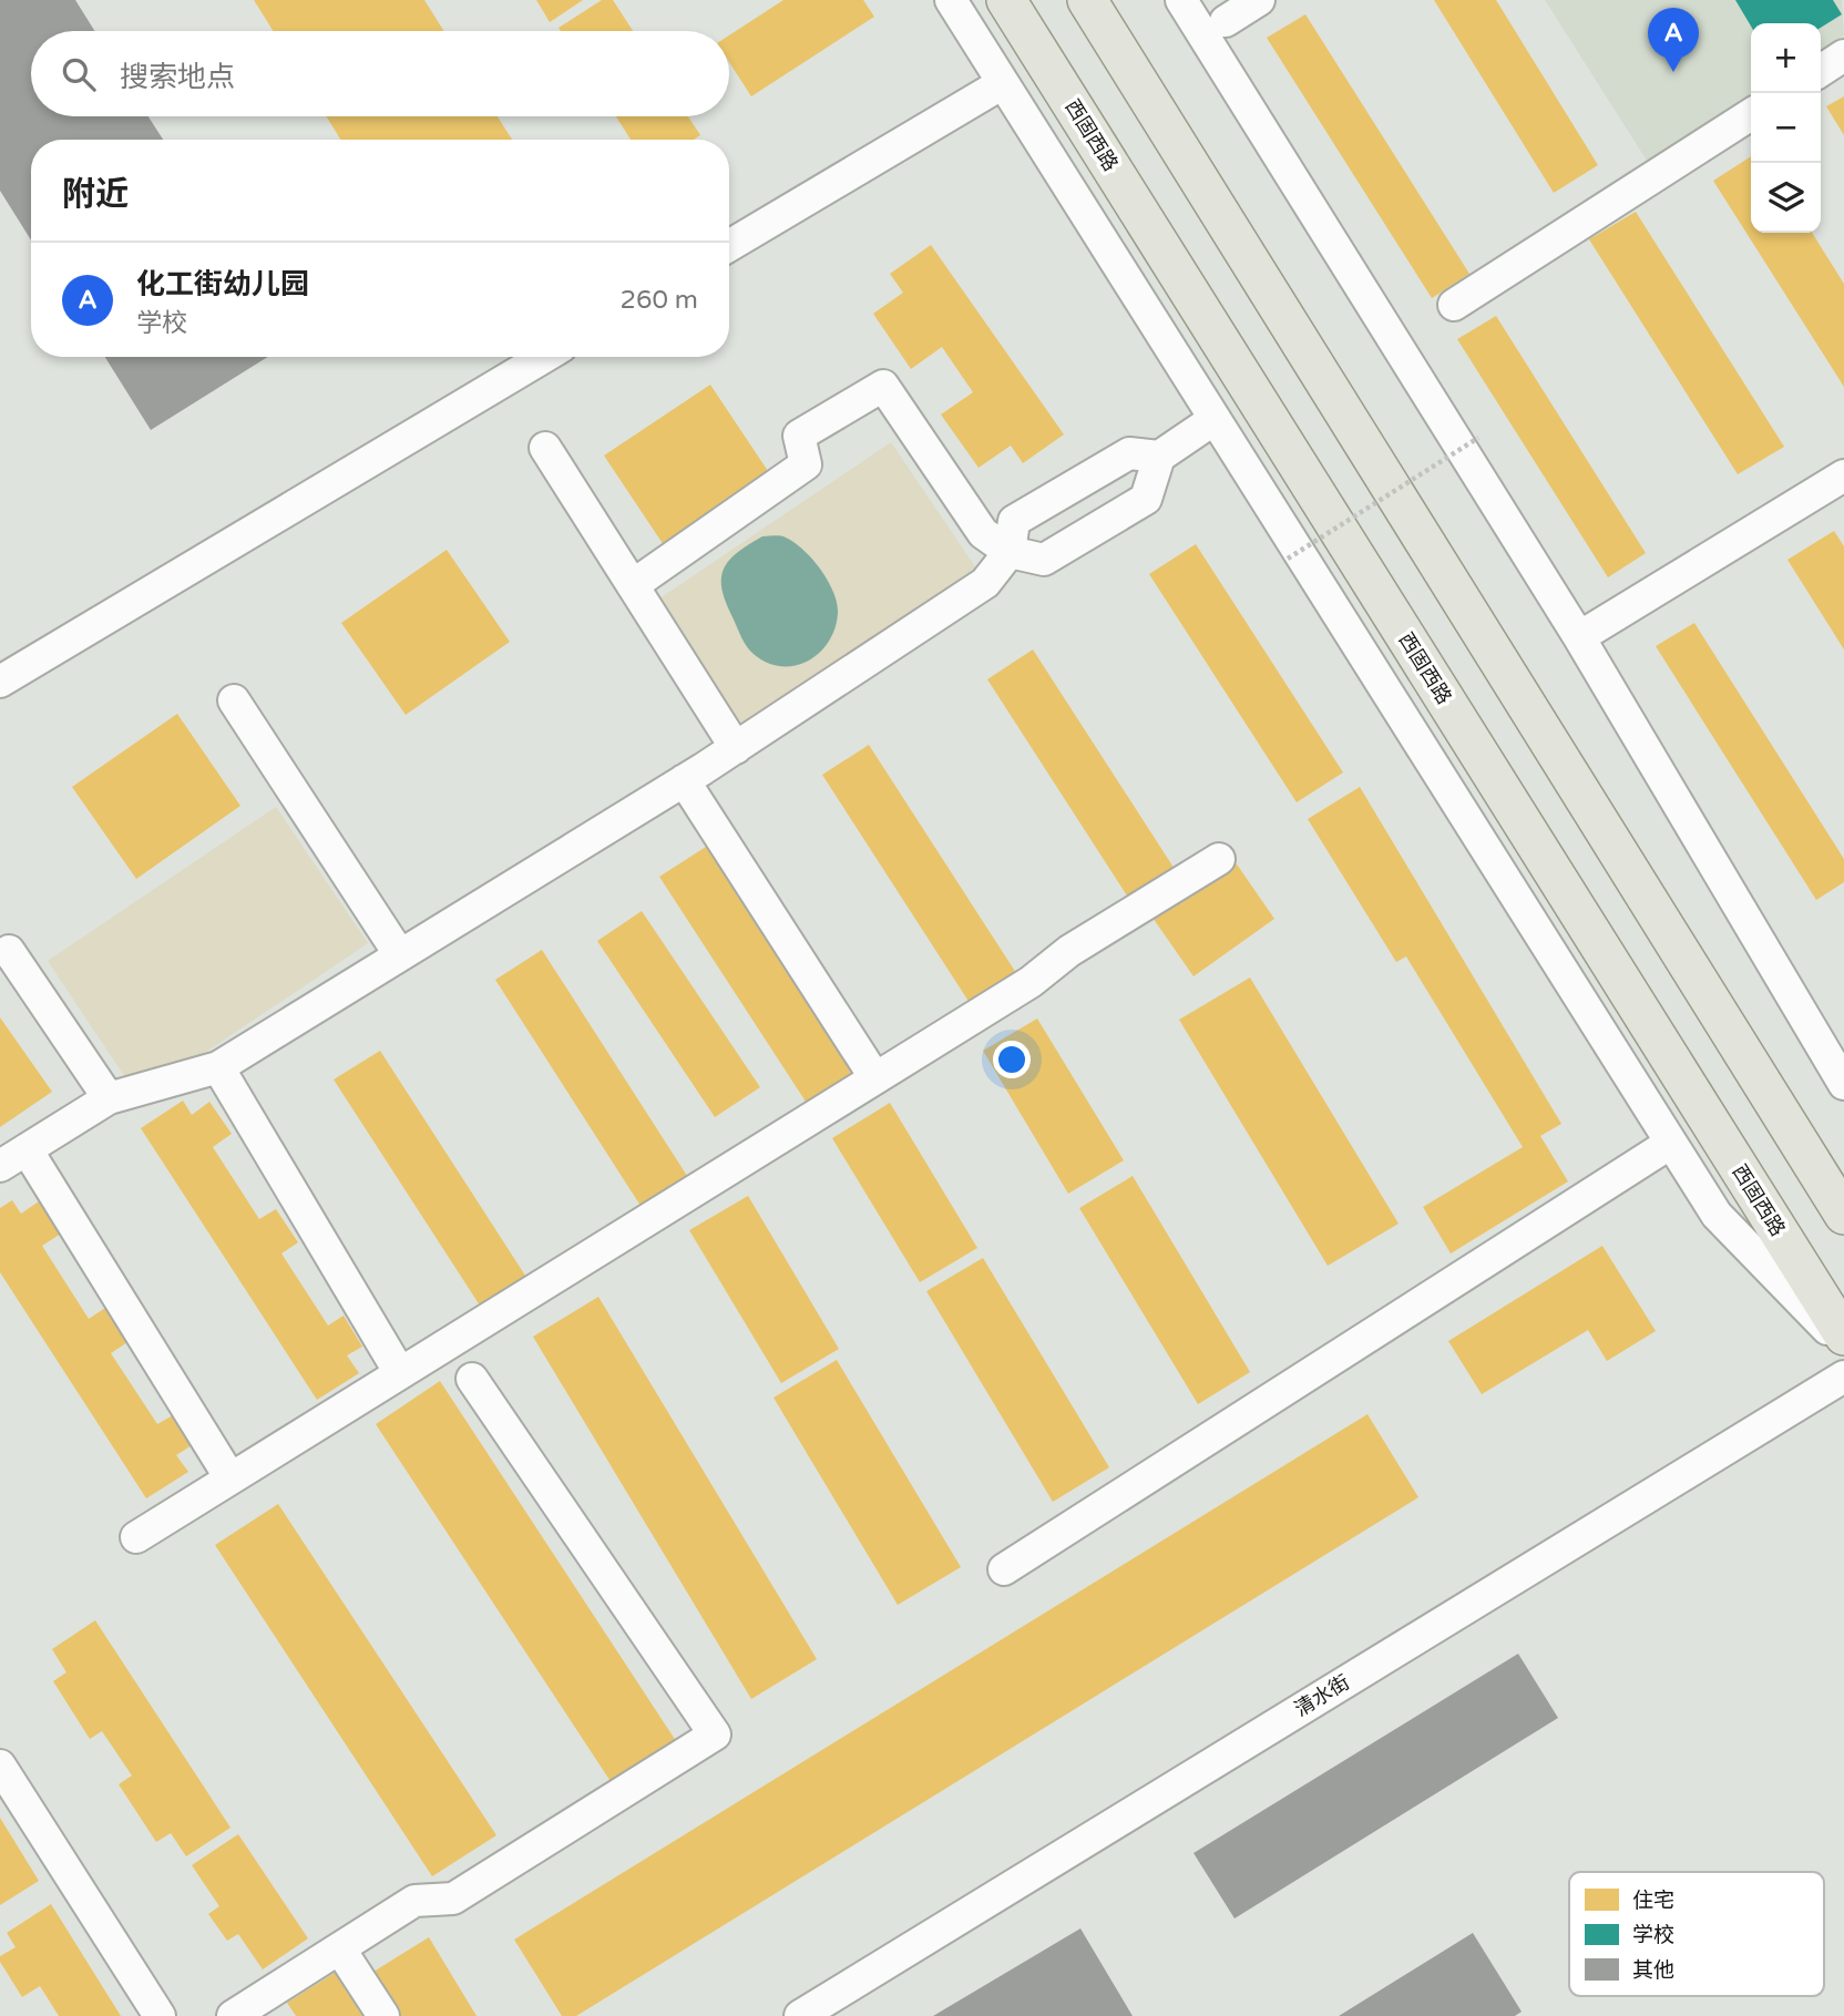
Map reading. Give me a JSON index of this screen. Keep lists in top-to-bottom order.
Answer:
{
  "streets": {
    "main road": ["西固西路"],
    "street": ["清水街"]
  },
  "legend": ["住宅", "学校", "其他"],
  "page": {
    "pins": "A",
    "map_buttons": ["+", "−"],
    "search": "搜索地点",
    "heading": "附近",
    "list": [
      {
        "mark": "A",
        "name": "化工街幼儿园",
        "note": "学校",
        "value": "260 m"
      }
    ]
  }
}
